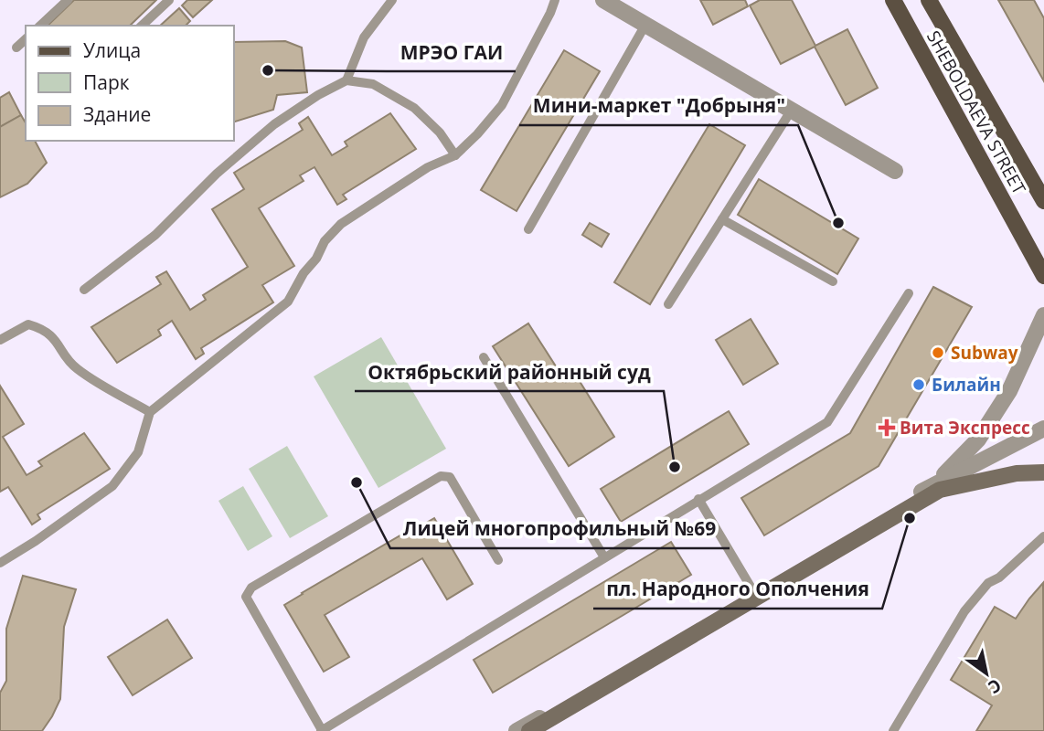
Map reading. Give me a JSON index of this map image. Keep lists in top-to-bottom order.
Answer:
{
  "streets": {
    "main road": ["SHEBOLDAEVA STREET"]
  },
  "places": {
    "other": [
      "МРЭО ГАИ",
      "Мини-маркет \"Добрыня\"",
      "Subway",
      "Билайн",
      "Октябрьский районный суд",
      "Лицей многопрофильный №69",
      "пл. Народного Ополчения"
    ],
    "health": ["Вита Экспресс"]
  },
  "legend": ["Улица", "Парк", "Здание"],
  "north": "bottom right"
}
